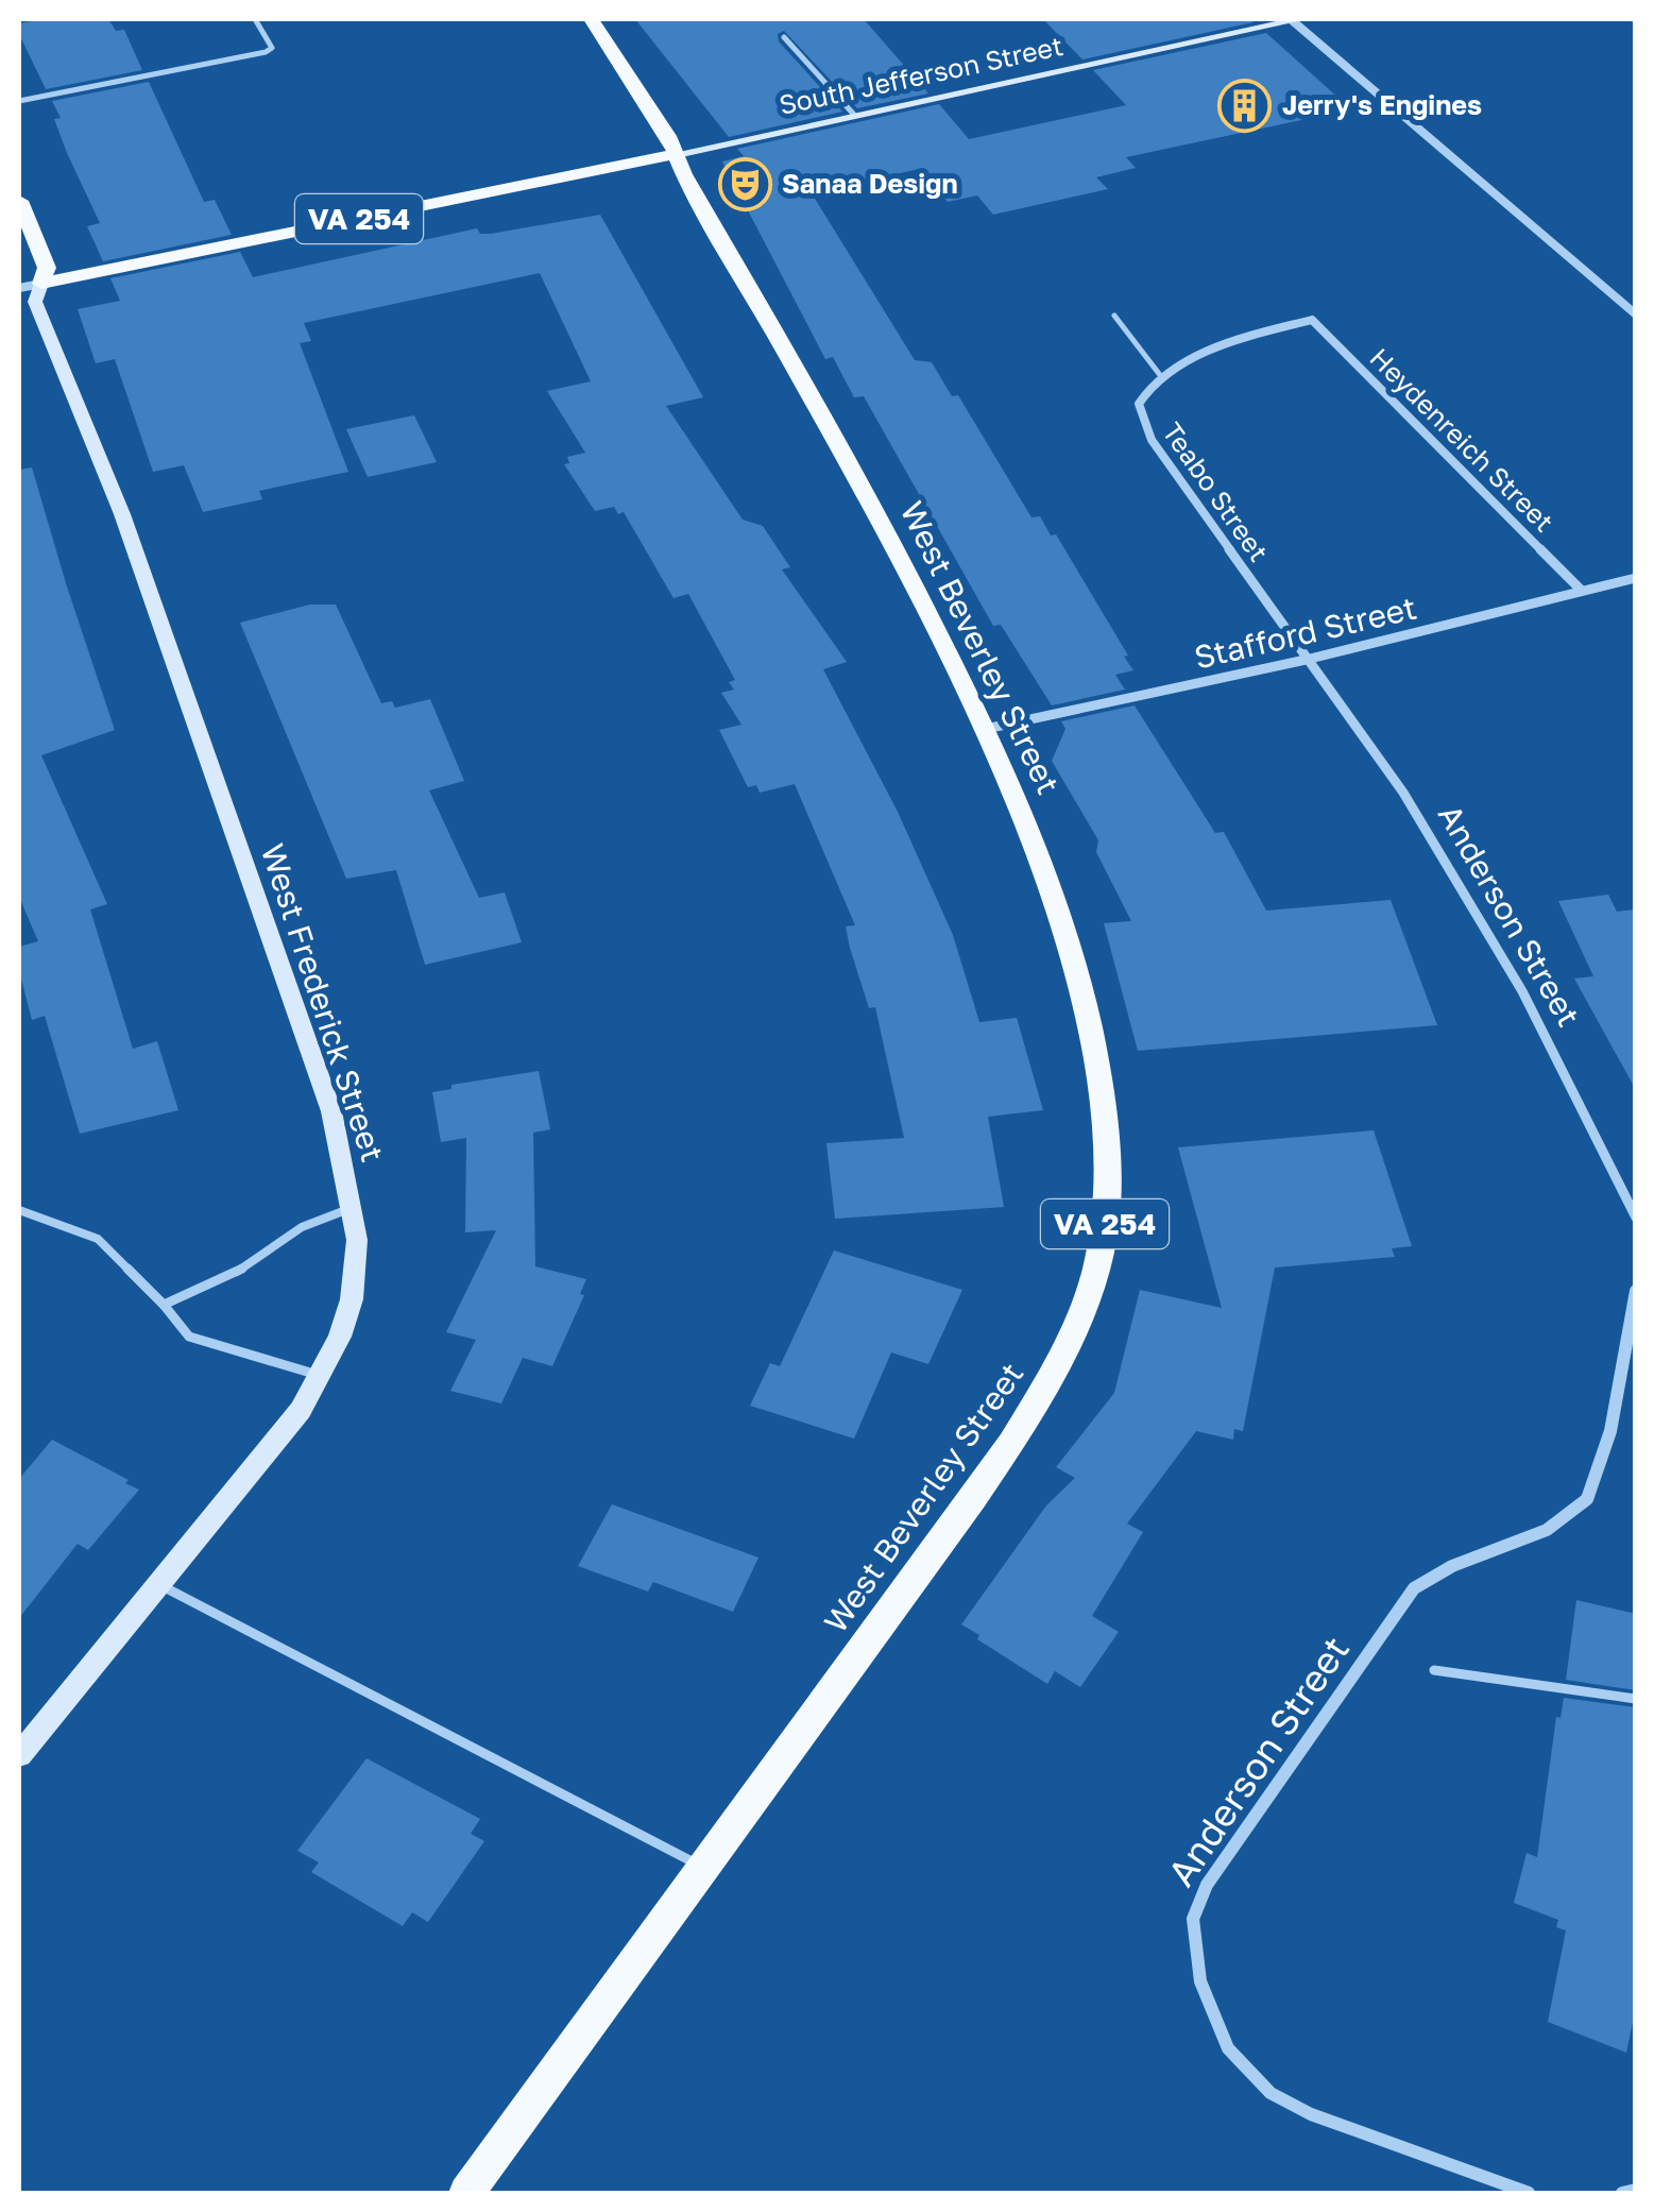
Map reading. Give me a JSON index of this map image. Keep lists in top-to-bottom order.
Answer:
{
  "streets": {
    "main road": ["VA 254", "West Beverley Street", "West Frederick Street"],
    "street": [
      "South Jefferson Street",
      "Heydenreich Street",
      "Teabo Street",
      "Stafford Street",
      "Anderson Street"
    ]
  },
  "crossings": [
    ["South Jefferson Street", "VA 254"],
    ["South Jefferson Street", "West Beverley Street"],
    ["VA 254", "West Beverley Street"],
    ["VA 254", "West Frederick Street"],
    ["Heydenreich Street", "Teabo Street"],
    ["Heydenreich Street", "Stafford Street"],
    ["Teabo Street", "Stafford Street"],
    ["Teabo Street", "Anderson Street"],
    ["Stafford Street", "West Beverley Street"],
    ["Stafford Street", "Anderson Street"]
  ],
  "places": {
    "building": ["Jerry's Engines"],
    "theatre": ["Sanaa Design"]
  }
}
